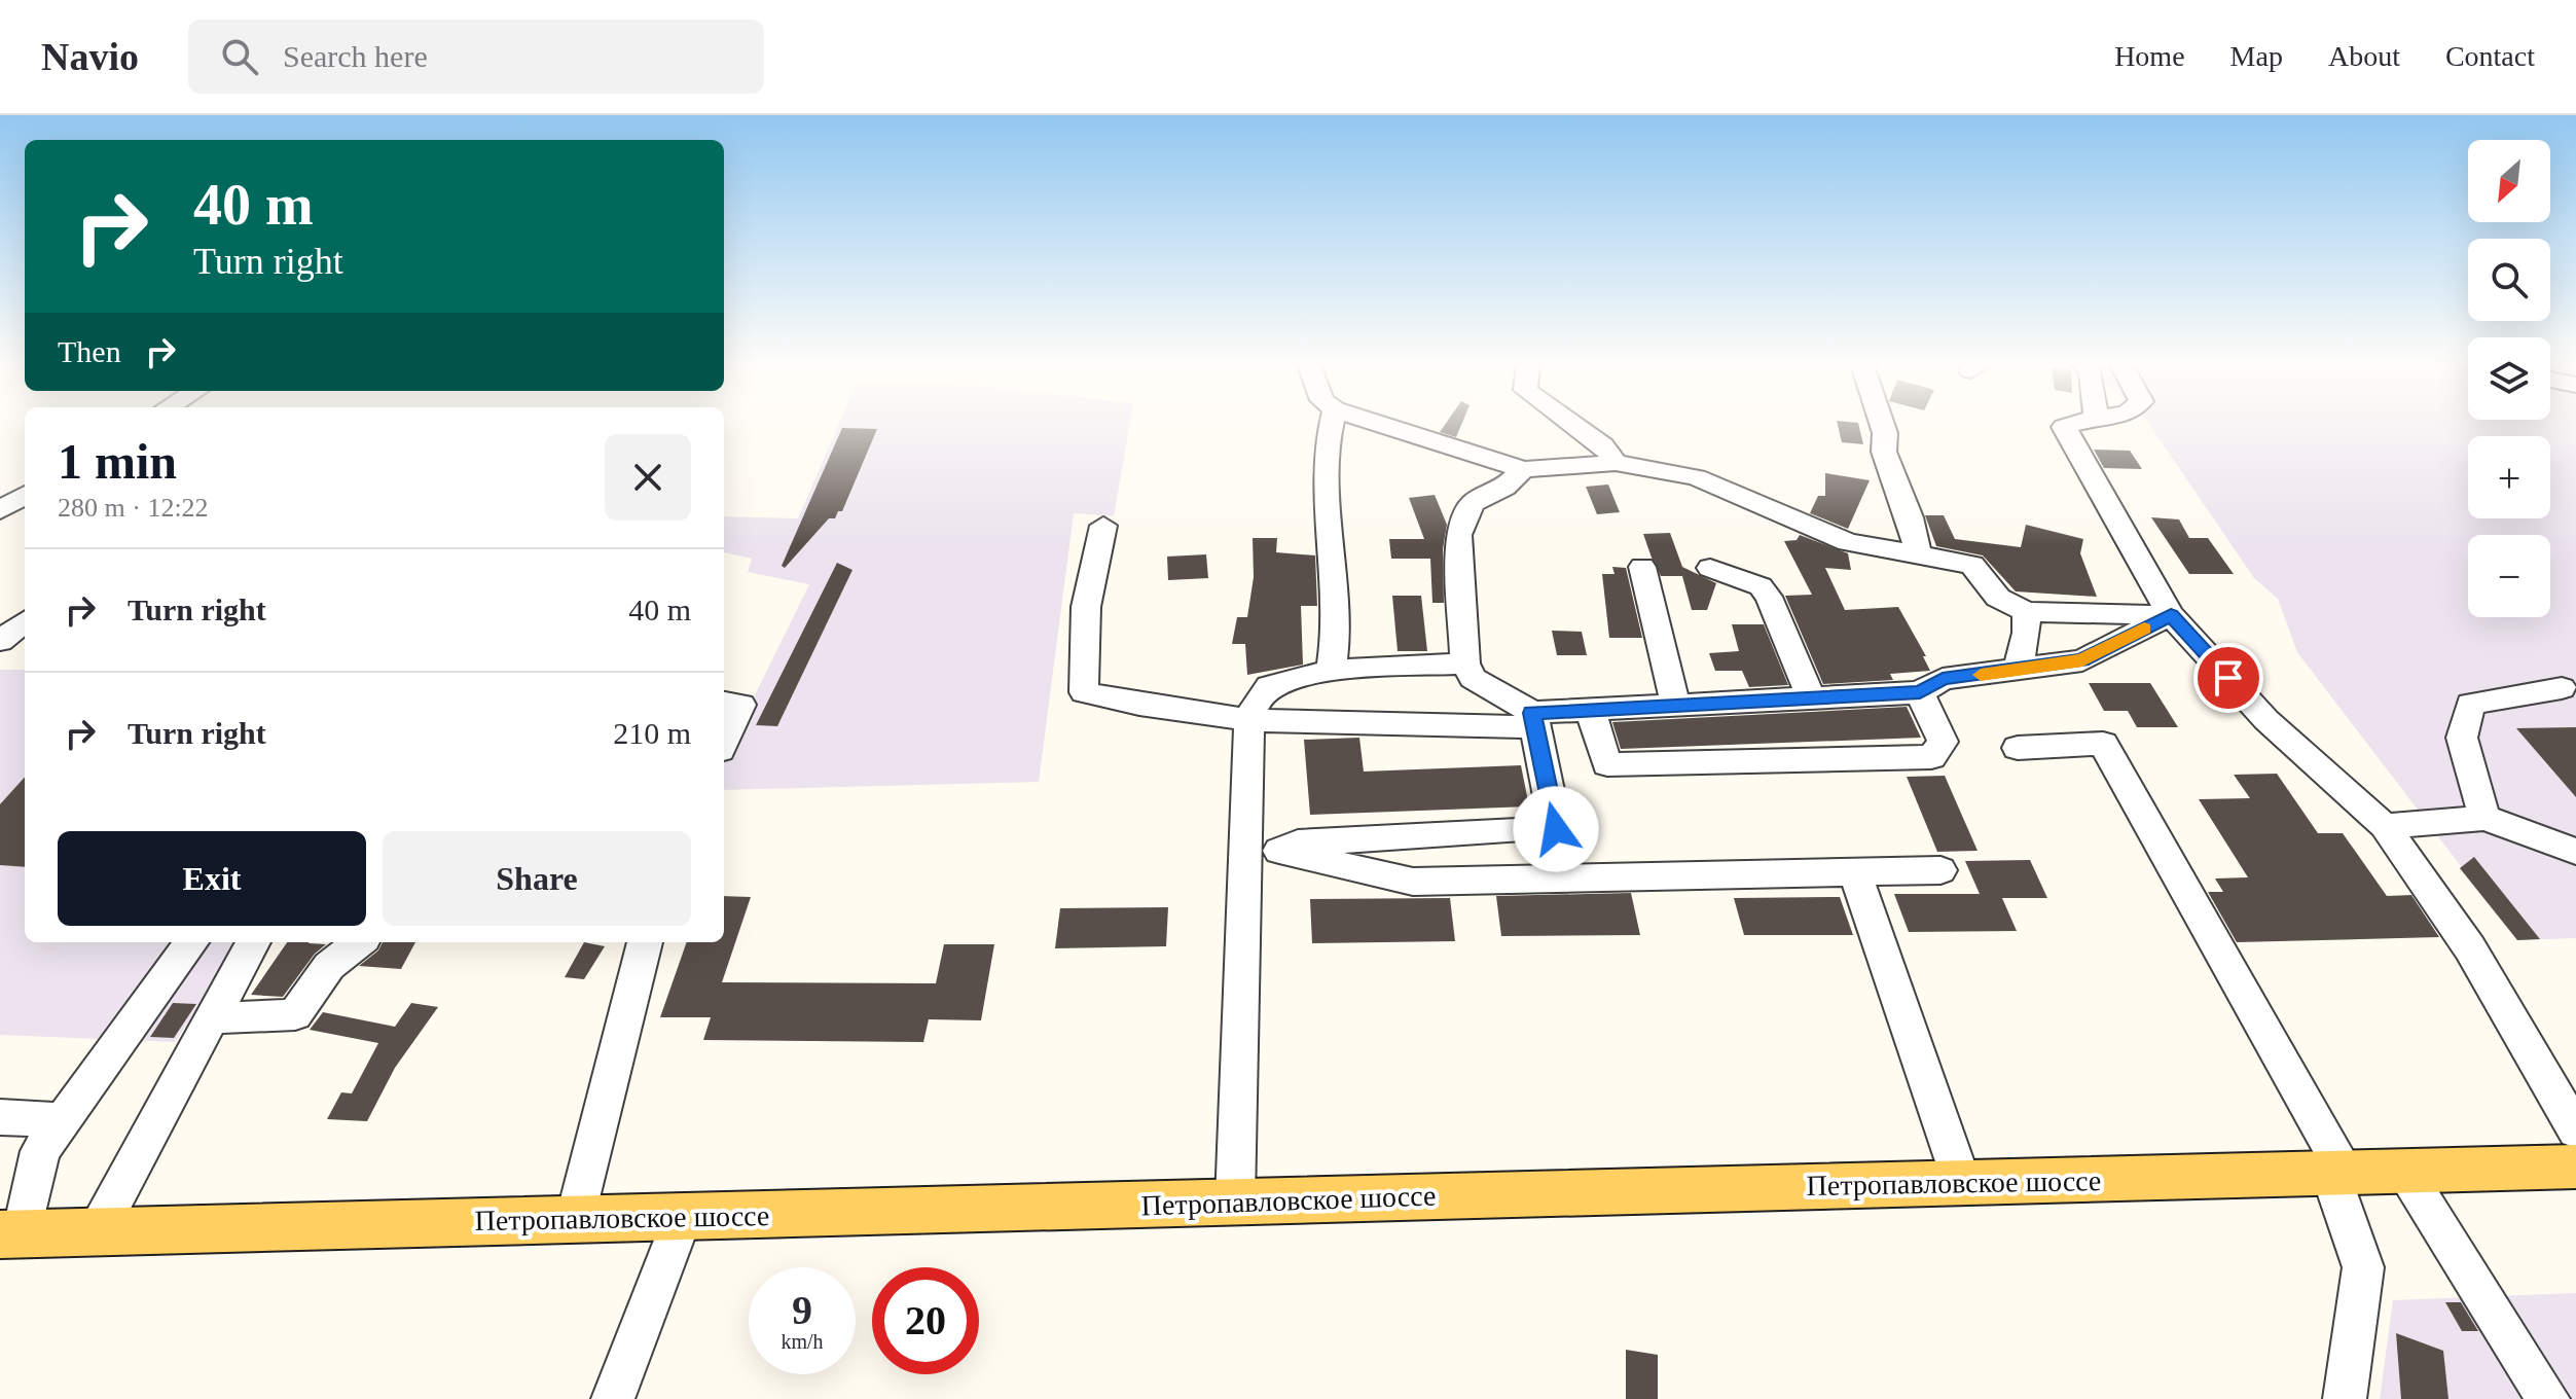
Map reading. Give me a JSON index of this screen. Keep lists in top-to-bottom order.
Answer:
{
  "streets": {
    "main road": ["Петропавловское шоссе"]
  },
  "north": "bottom left",
  "page": {
    "header": "Navio",
    "search": "Search here",
    "nav": [
      "Home",
      "Map",
      "About",
      "Contact"
    ],
    "map_buttons": ["+", "−"],
    "turn": ["40 m", "Turn right"],
    "then": "Then",
    "heading": ["1 min", "280 m · 12:22"],
    "list": [
      {
        "name": "Turn right",
        "value": "40 m"
      },
      {
        "name": "Turn right",
        "value": "210 m"
      }
    ],
    "buttons": ["Exit", "Share"],
    "speed": "9 km/h",
    "limit": "20"
  }
}
